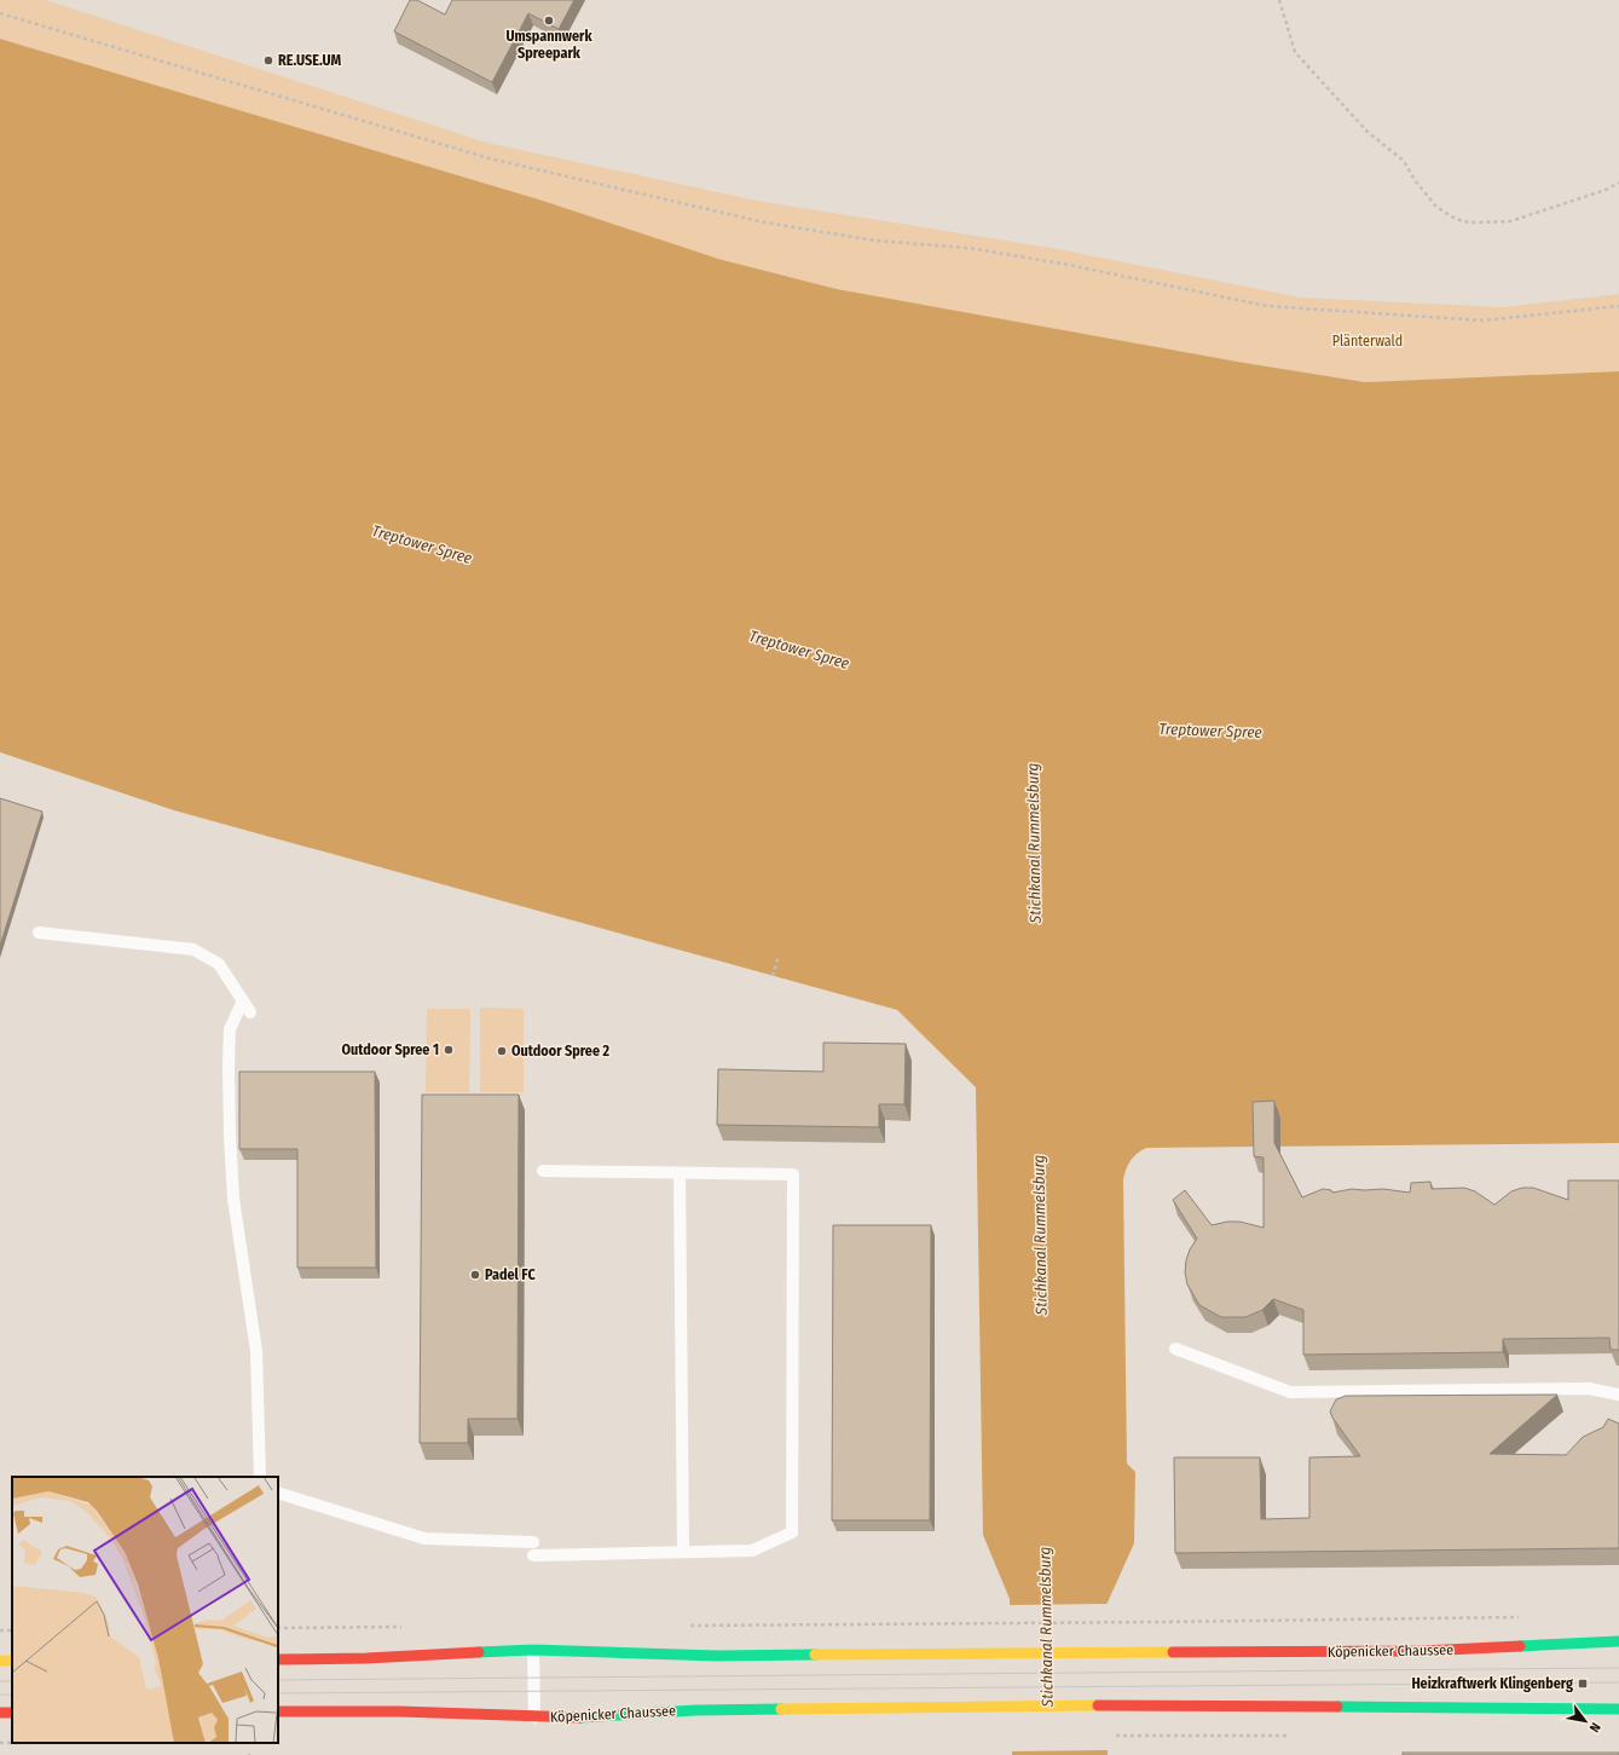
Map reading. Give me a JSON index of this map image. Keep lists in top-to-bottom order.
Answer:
{
  "streets": {
    "main road": ["Köpenicker Chaussee"]
  },
  "water": ["Treptower Spree", "Stichkanal Rummelsburg"],
  "parks": ["Plänterwald"],
  "places": {
    "other": [
      "Umspannwerk Spreepark",
      "RE.USE.UM",
      "Outdoor Spree 1",
      "Outdoor Spree 2",
      "Padel FC"
    ],
    "transit": ["Heizkraftwerk Klingenberg"]
  },
  "north": "bottom right"
}
